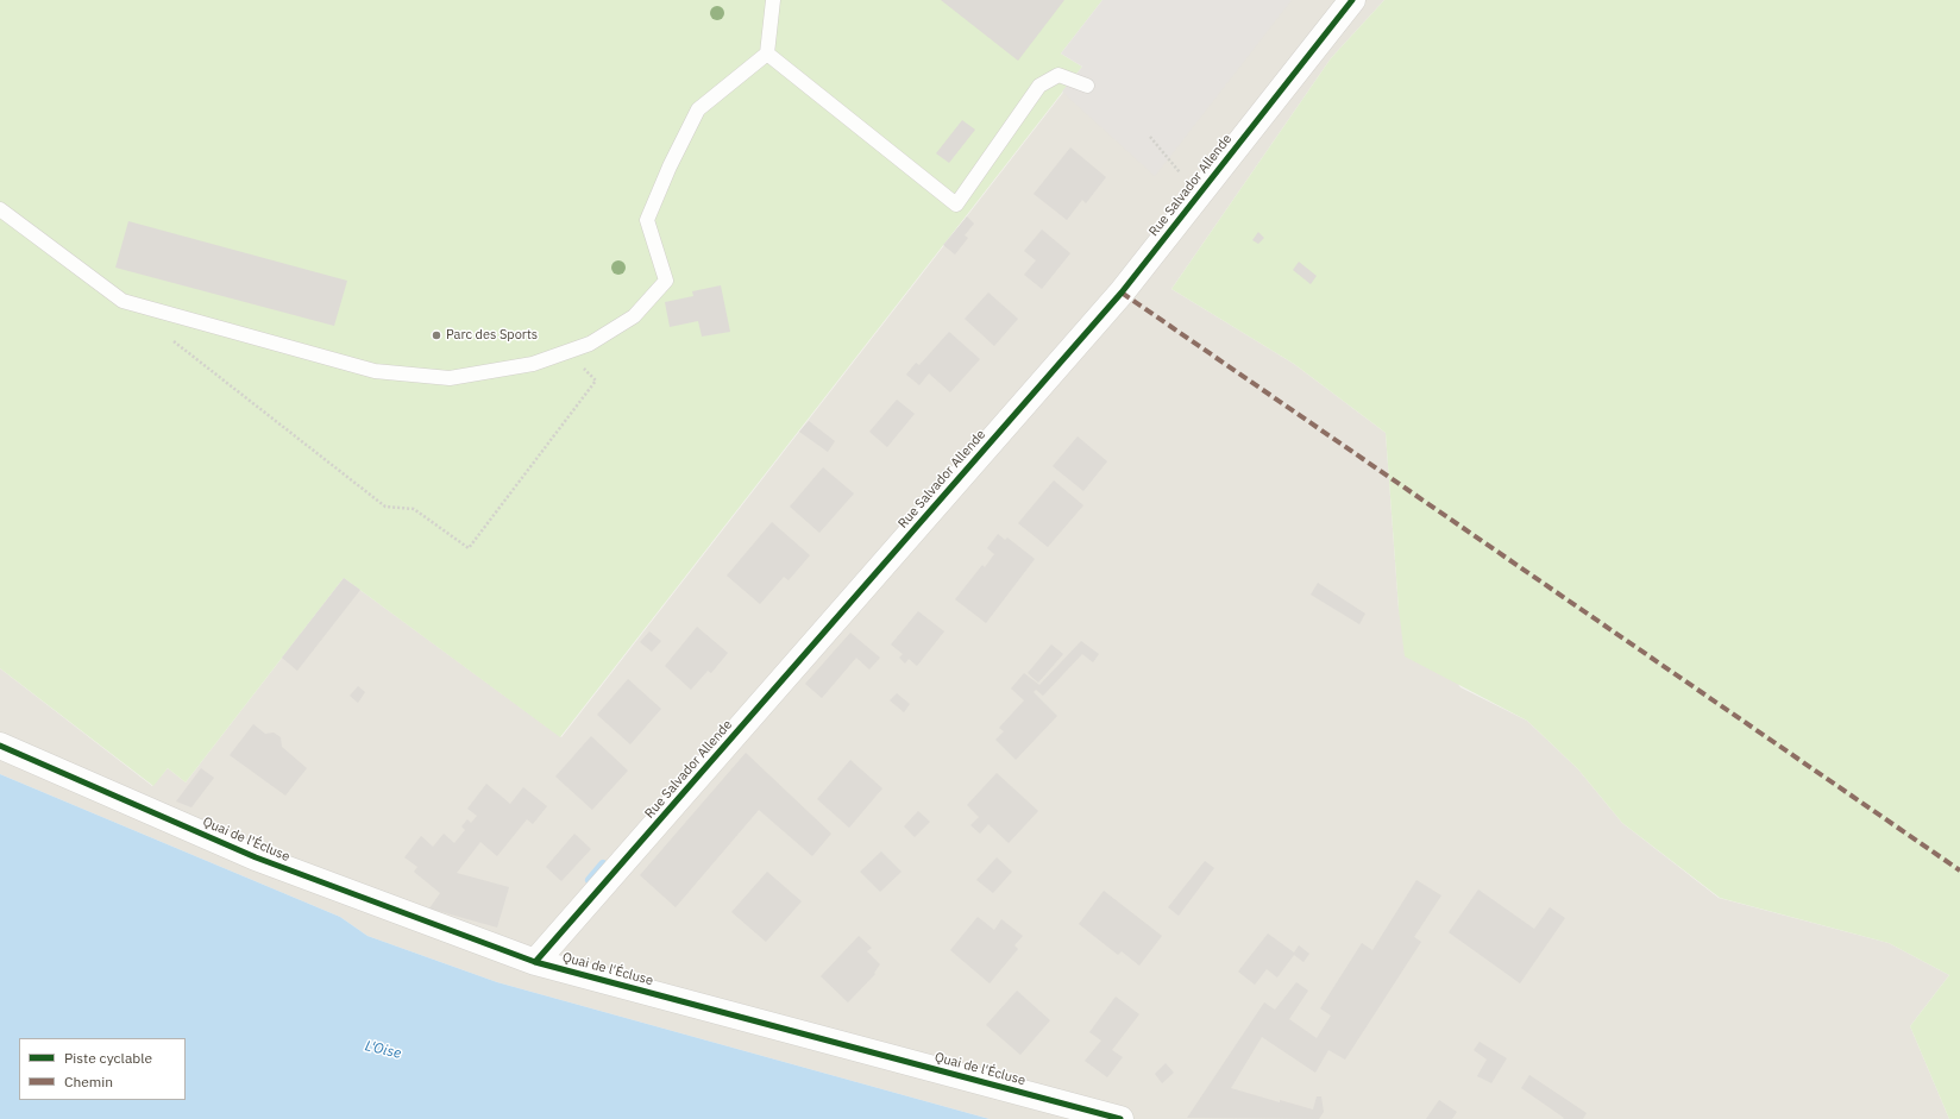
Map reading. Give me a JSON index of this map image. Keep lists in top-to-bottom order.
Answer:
{
  "streets": {
    "street": ["Rue Salvador Allende", "Quai de l'Écluse"]
  },
  "crossings": [
    ["Rue Salvador Allende", "Quai de l'Écluse"]
  ],
  "water": ["L'Oise"],
  "places": ["Parc des Sports"],
  "legend": ["Piste cyclable", "Chemin"]
}
